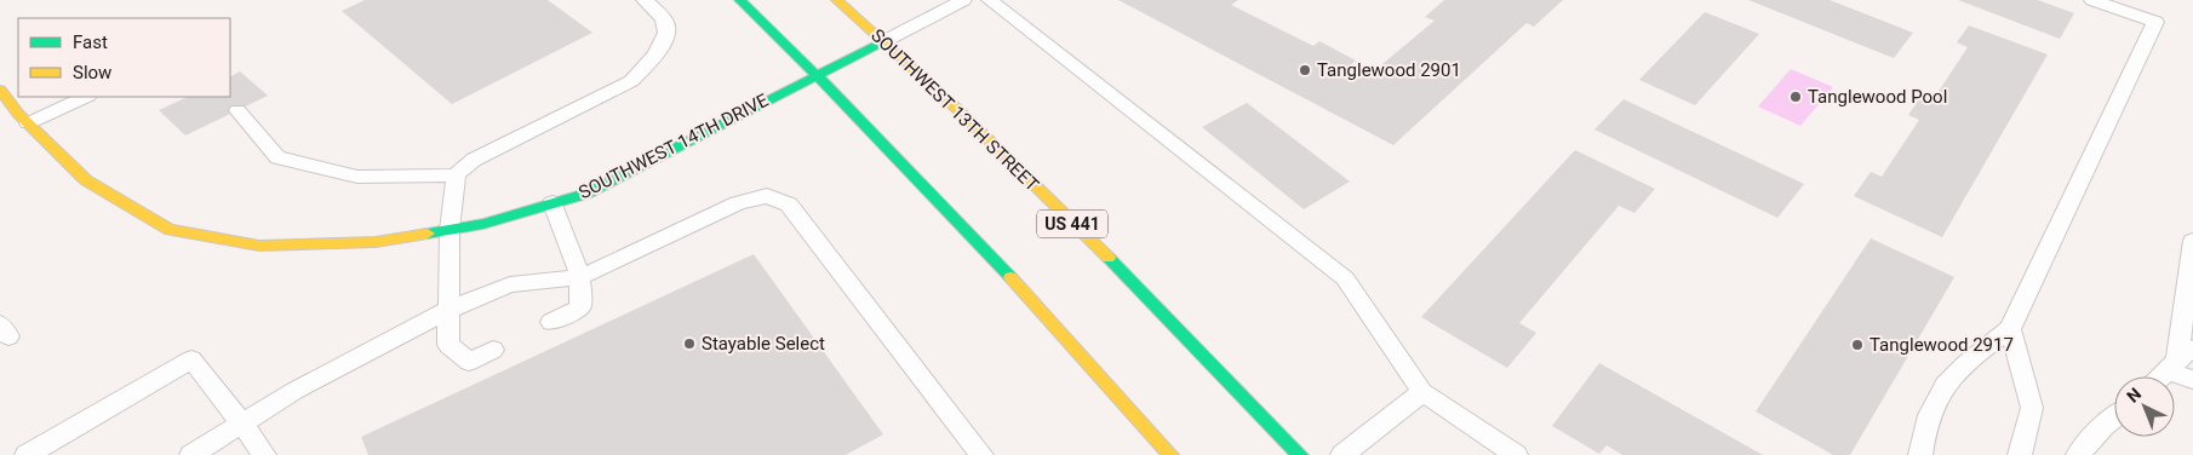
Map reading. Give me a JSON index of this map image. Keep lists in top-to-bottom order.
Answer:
{
  "streets": {
    "main road": ["SOUTHWEST 13TH STREET", "SOUTHWEST 14TH DRIVE", "US 441"]
  },
  "crossings": [
    ["SOUTHWEST 13TH STREET", "SOUTHWEST 14TH DRIVE"]
  ],
  "places": [
    "Tanglewood 2901",
    "Tanglewood Pool",
    "Stayable Select",
    "Tanglewood 2917"
  ],
  "legend": ["Fast", "Slow"],
  "north": "top left"
}
